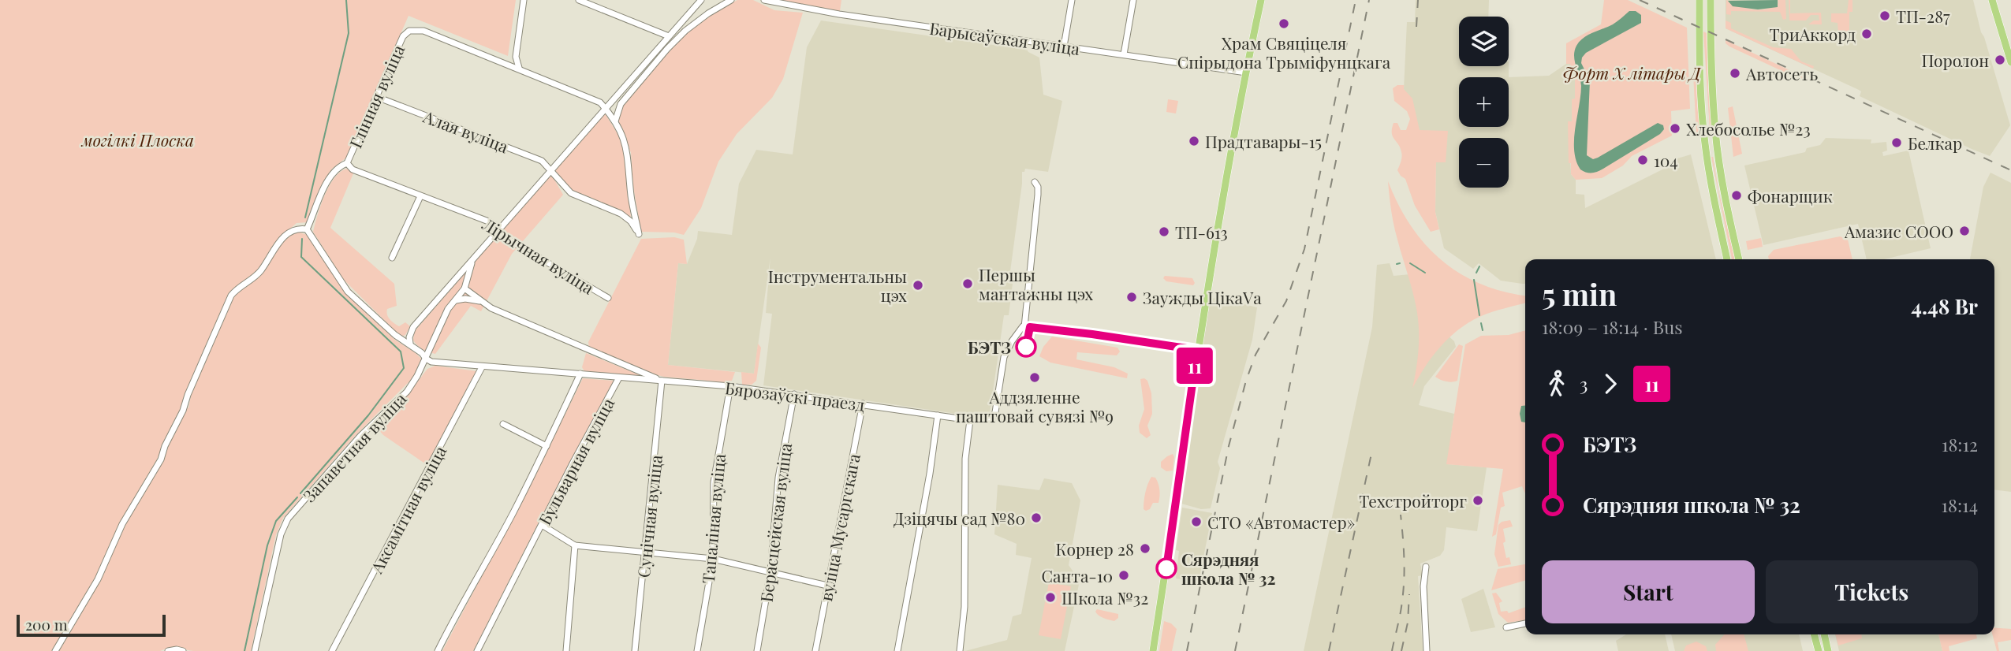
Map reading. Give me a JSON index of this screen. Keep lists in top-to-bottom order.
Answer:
{
  "streets": {
    "street": [
      "Барысаўская вуліца",
      "Глінная вуліца",
      "Алая вуліца",
      "Лірычная вуліца",
      "Бярозаўскі праезд",
      "Запаветная вуліца",
      "Бульварная вуліца",
      "Аксамітная вуліца",
      "Сунічная вуліца",
      "Тапаліная вуліца",
      "Берасцейская вуліца",
      "вуліца Мусаргскага"
    ]
  },
  "crossings": [
    ["Глінная вуліца", "Алая вуліца"],
    ["Глінная вуліца", "Лірычная вуліца"],
    ["Бярозаўскі праезд", "Бульварная вуліца"],
    ["Бярозаўскі праезд", "Сунічная вуліца"],
    ["Бярозаўскі праезд", "Тапаліная вуліца"],
    ["Бярозаўскі праезд", "Берасцейская вуліца"],
    ["Бярозаўскі праезд", "вуліца Мусаргскага"]
  ],
  "parks": ["Форт X літары Д", "могілкі Плоска"],
  "places": [
    "ТП-287",
    "Храм Свяціцеля Спірыдона Трыміфунцкага",
    "ТриАккорд",
    "Поролон",
    "Автосеть",
    "Хлебосолье №23",
    "Прадтавары-15",
    "Белкар",
    "104",
    "Фонарщик",
    "Амазис СООО",
    "ТП-613",
    "Першы мантажны цэх",
    "Інструментальны цэх",
    "Заужды ЦікаVа",
    "БЭТЗ",
    "Аддзяленне паштовай сувязі №9",
    "Техстройторг",
    "Дзіцячы сад №80",
    "СТО «Автомастер»",
    "Корнер 28",
    "Сярэдняя школа № 32",
    "Санта-10",
    "Школа №32"
  ],
  "lines": ["bus line 11"],
  "scale_bar": "200 m",
  "page": {
    "on_map": "11",
    "map_buttons": ["+", "−"],
    "heading": ["5 min", "18:09 – 18:14 · Bus", "4.48 Br"],
    "legs": ["3", "11"],
    "list": [
      {
        "name": "БЭТЗ",
        "value": "18:12"
      },
      {
        "name": "Сярэдняя школа № 32",
        "value": "18:14"
      }
    ],
    "buttons": ["Start", "Tickets"],
    "scale": "200 m"
  }
}
